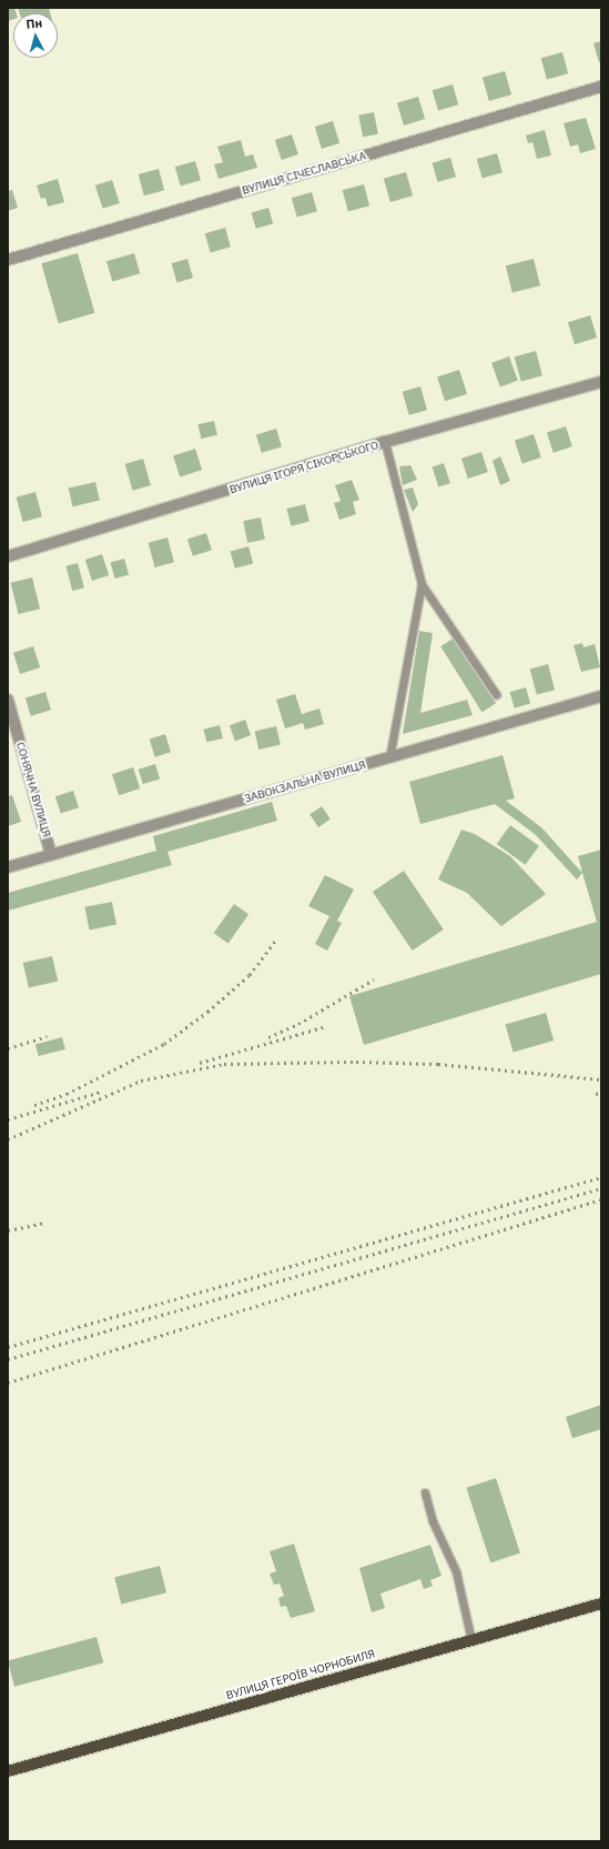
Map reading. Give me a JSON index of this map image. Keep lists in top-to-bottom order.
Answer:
{
  "streets": {
    "main road": ["ВУЛИЦЯ ГЕРОЇВ ЧОРНОБИЛЯ"],
    "street": [
      "ВУЛИЦЯ СІЧЕСЛАВСЬКА",
      "ВУЛИЦЯ ІГОРЯ СІКОРСЬКОГО",
      "ЗАВОКЗАЛЬНА ВУЛИЦЯ",
      "СОНЯЧНА ВУЛИЦЯ"
    ]
  },
  "crossings": [
    ["ЗАВОКЗАЛЬНА ВУЛИЦЯ", "СОНЯЧНА ВУЛИЦЯ"]
  ],
  "north": "top"
}
